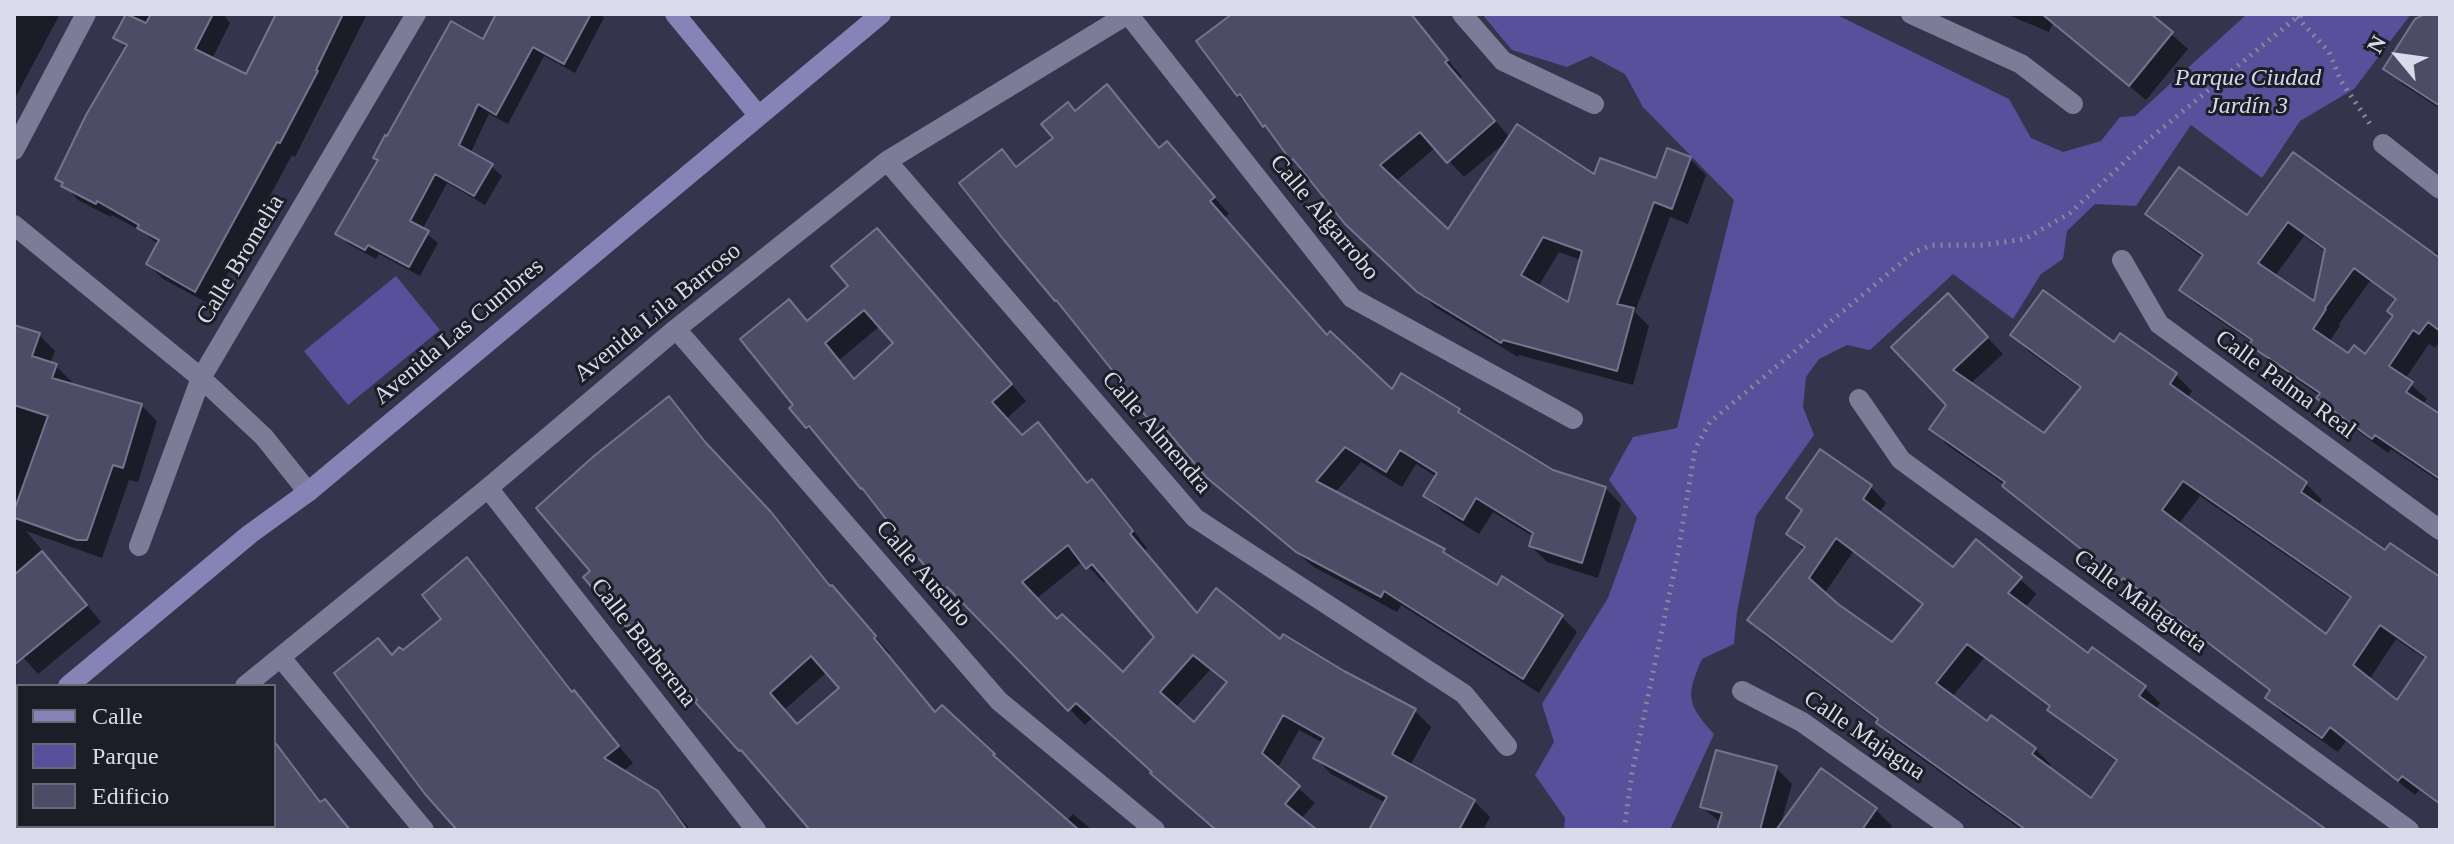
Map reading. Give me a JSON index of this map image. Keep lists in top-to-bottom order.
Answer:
{
  "streets": {
    "street": [
      "Calle Algarrobo",
      "Calle Bromelia",
      "Avenida Lila Barroso",
      "Avenida Las Cumbres",
      "Calle Palma Real",
      "Calle Almendra",
      "Calle Ausubo",
      "Calle Malagueta",
      "Calle Berberena",
      "Calle Majagua"
    ]
  },
  "crossings": [
    ["Calle Algarrobo", "Avenida Lila Barroso"],
    ["Avenida Lila Barroso", "Calle Almendra"],
    ["Avenida Lila Barroso", "Calle Ausubo"],
    ["Avenida Lila Barroso", "Calle Berberena"]
  ],
  "parks": ["Parque Ciudad Jardín 3"],
  "legend": ["Calle", "Parque", "Edificio"],
  "north": "top left"
}
